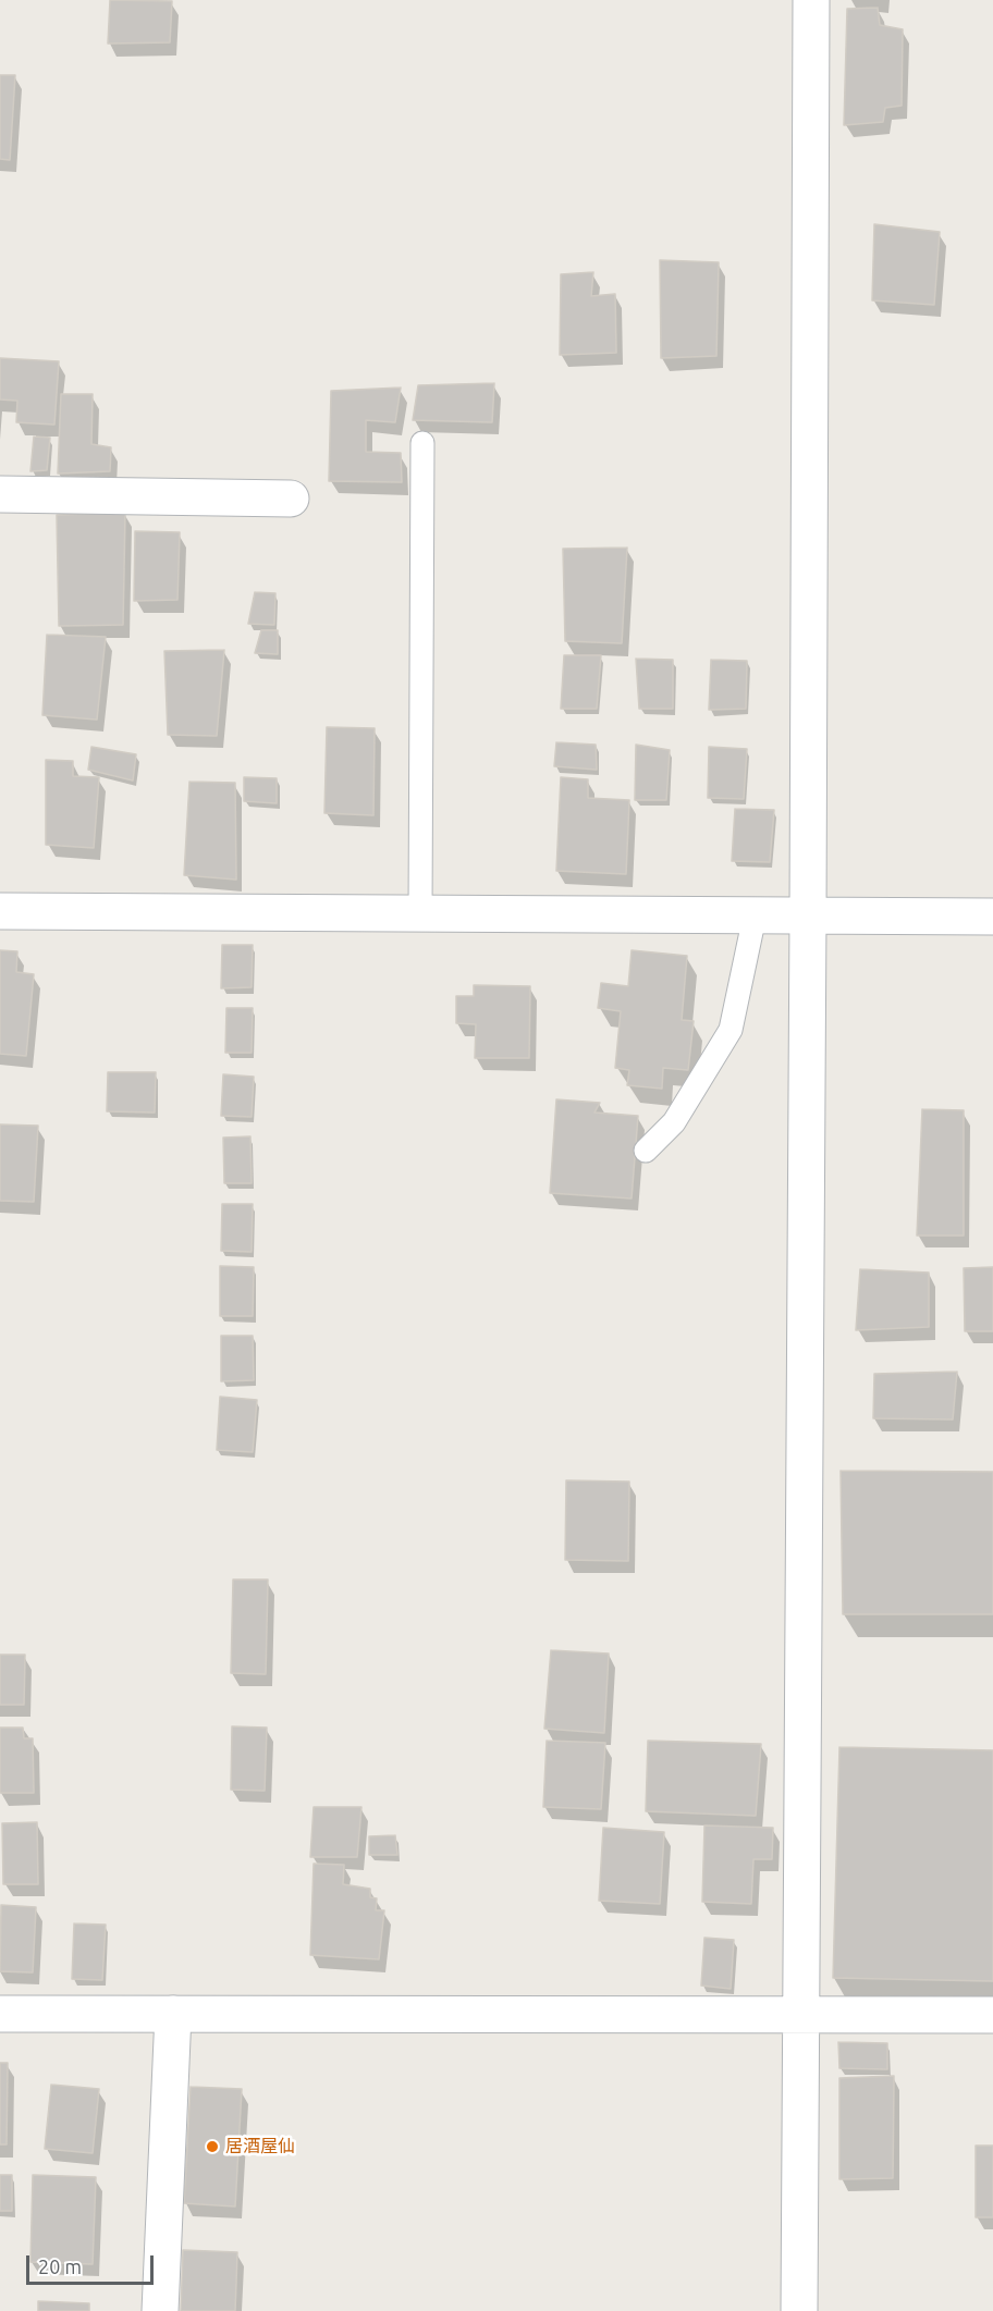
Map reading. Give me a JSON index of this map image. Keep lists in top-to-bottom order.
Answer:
{
  "places": ["居酒屋仙"],
  "scale_bar": "20 m"
}
